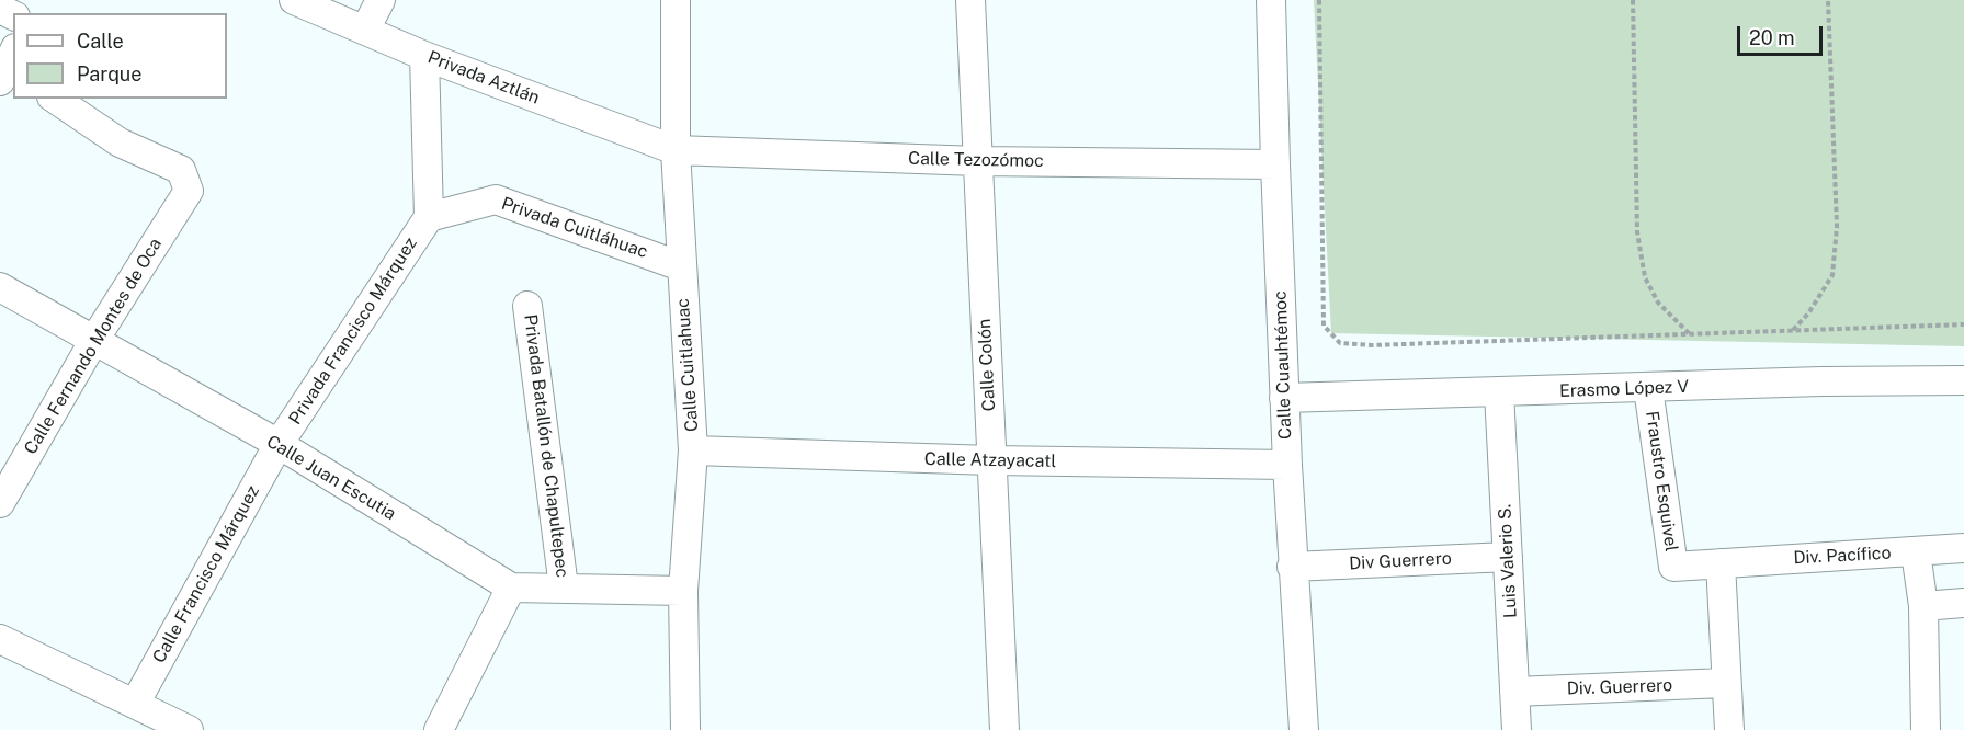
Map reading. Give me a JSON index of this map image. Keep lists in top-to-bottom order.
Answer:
{
  "streets": {
    "street": [
      "Privada Aztlán",
      "Calle Tezozómoc",
      "Privada Cuitláhuac",
      "Privada Francisco Márquez",
      "Calle Fernando Montes de Oca",
      "Calle Cuitlahuac",
      "Calle Colón",
      "Calle Cuauhtémoc",
      "Erasmo López V",
      "Privada Batallón de Chapultepec",
      "Calle Atzayacatl",
      "Calle Juan Escutia",
      "Fraustro Esquivel",
      "Div. Pacífico",
      "Div Guerrero",
      "Luis Valerio S.",
      "Calle Francisco Márquez",
      "Div. Guerrero"
    ]
  },
  "crossings": [
    ["Privada Aztlán", "Calle Tezozómoc"],
    ["Privada Aztlán", "Calle Cuitlahuac"],
    ["Calle Tezozómoc", "Calle Cuitlahuac"],
    ["Calle Tezozómoc", "Calle Colón"],
    ["Calle Tezozómoc", "Calle Cuauhtémoc"],
    ["Privada Cuitláhuac", "Privada Francisco Márquez"],
    ["Privada Cuitláhuac", "Calle Cuitlahuac"],
    ["Privada Francisco Márquez", "Calle Juan Escutia"],
    ["Privada Francisco Márquez", "Calle Francisco Márquez"],
    ["Calle Fernando Montes de Oca", "Calle Juan Escutia"],
    ["Calle Cuitlahuac", "Calle Atzayacatl"],
    ["Calle Colón", "Calle Atzayacatl"],
    ["Calle Cuauhtémoc", "Erasmo López V"],
    ["Calle Cuauhtémoc", "Calle Atzayacatl"],
    ["Calle Cuauhtémoc", "Div Guerrero"],
    ["Erasmo López V", "Fraustro Esquivel"],
    ["Erasmo López V", "Luis Valerio S."],
    ["Calle Juan Escutia", "Calle Francisco Márquez"],
    ["Fraustro Esquivel", "Div. Pacífico"],
    ["Div Guerrero", "Luis Valerio S."],
    ["Luis Valerio S.", "Div. Guerrero"]
  ],
  "legend": ["Calle", "Parque"],
  "scale_bar": "20 m"
}
